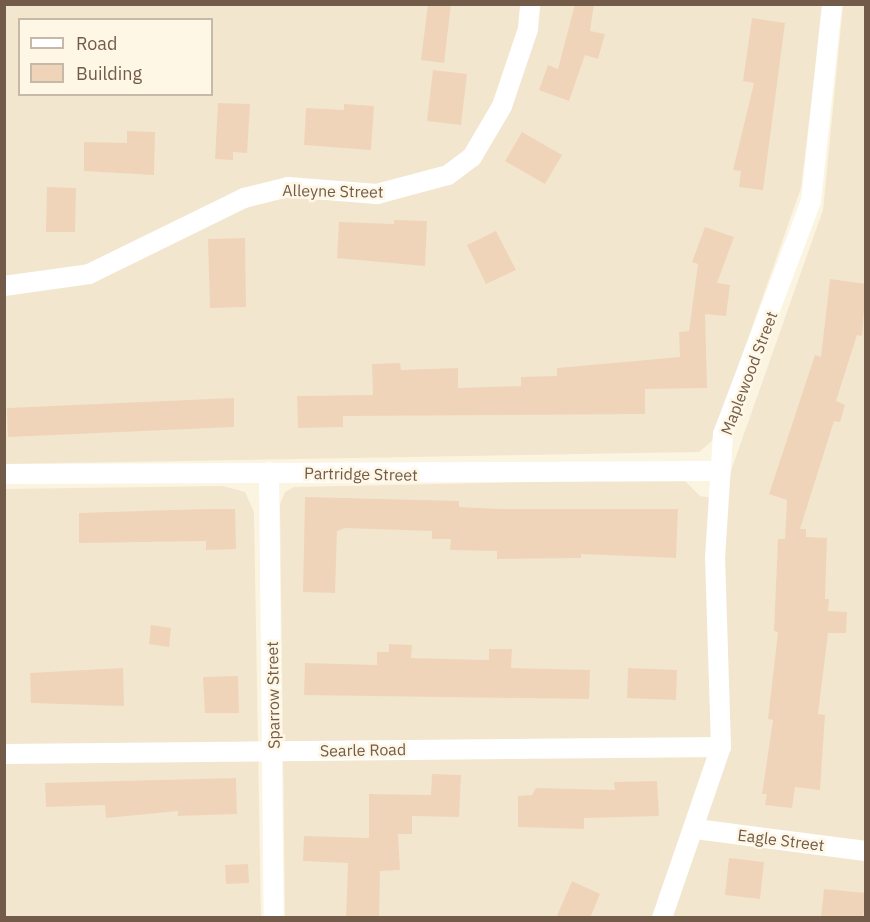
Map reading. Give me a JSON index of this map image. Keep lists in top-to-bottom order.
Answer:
{
  "streets": {
    "street": [
      "Alleyne Street",
      "Maplewood Street",
      "Partridge Street",
      "Sparrow Street",
      "Searle Road",
      "Eagle Street"
    ]
  },
  "crossings": [
    ["Maplewood Street", "Partridge Street"],
    ["Maplewood Street", "Searle Road"],
    ["Maplewood Street", "Eagle Street"],
    ["Partridge Street", "Sparrow Street"],
    ["Sparrow Street", "Searle Road"]
  ],
  "legend": ["Road", "Building"]
}
